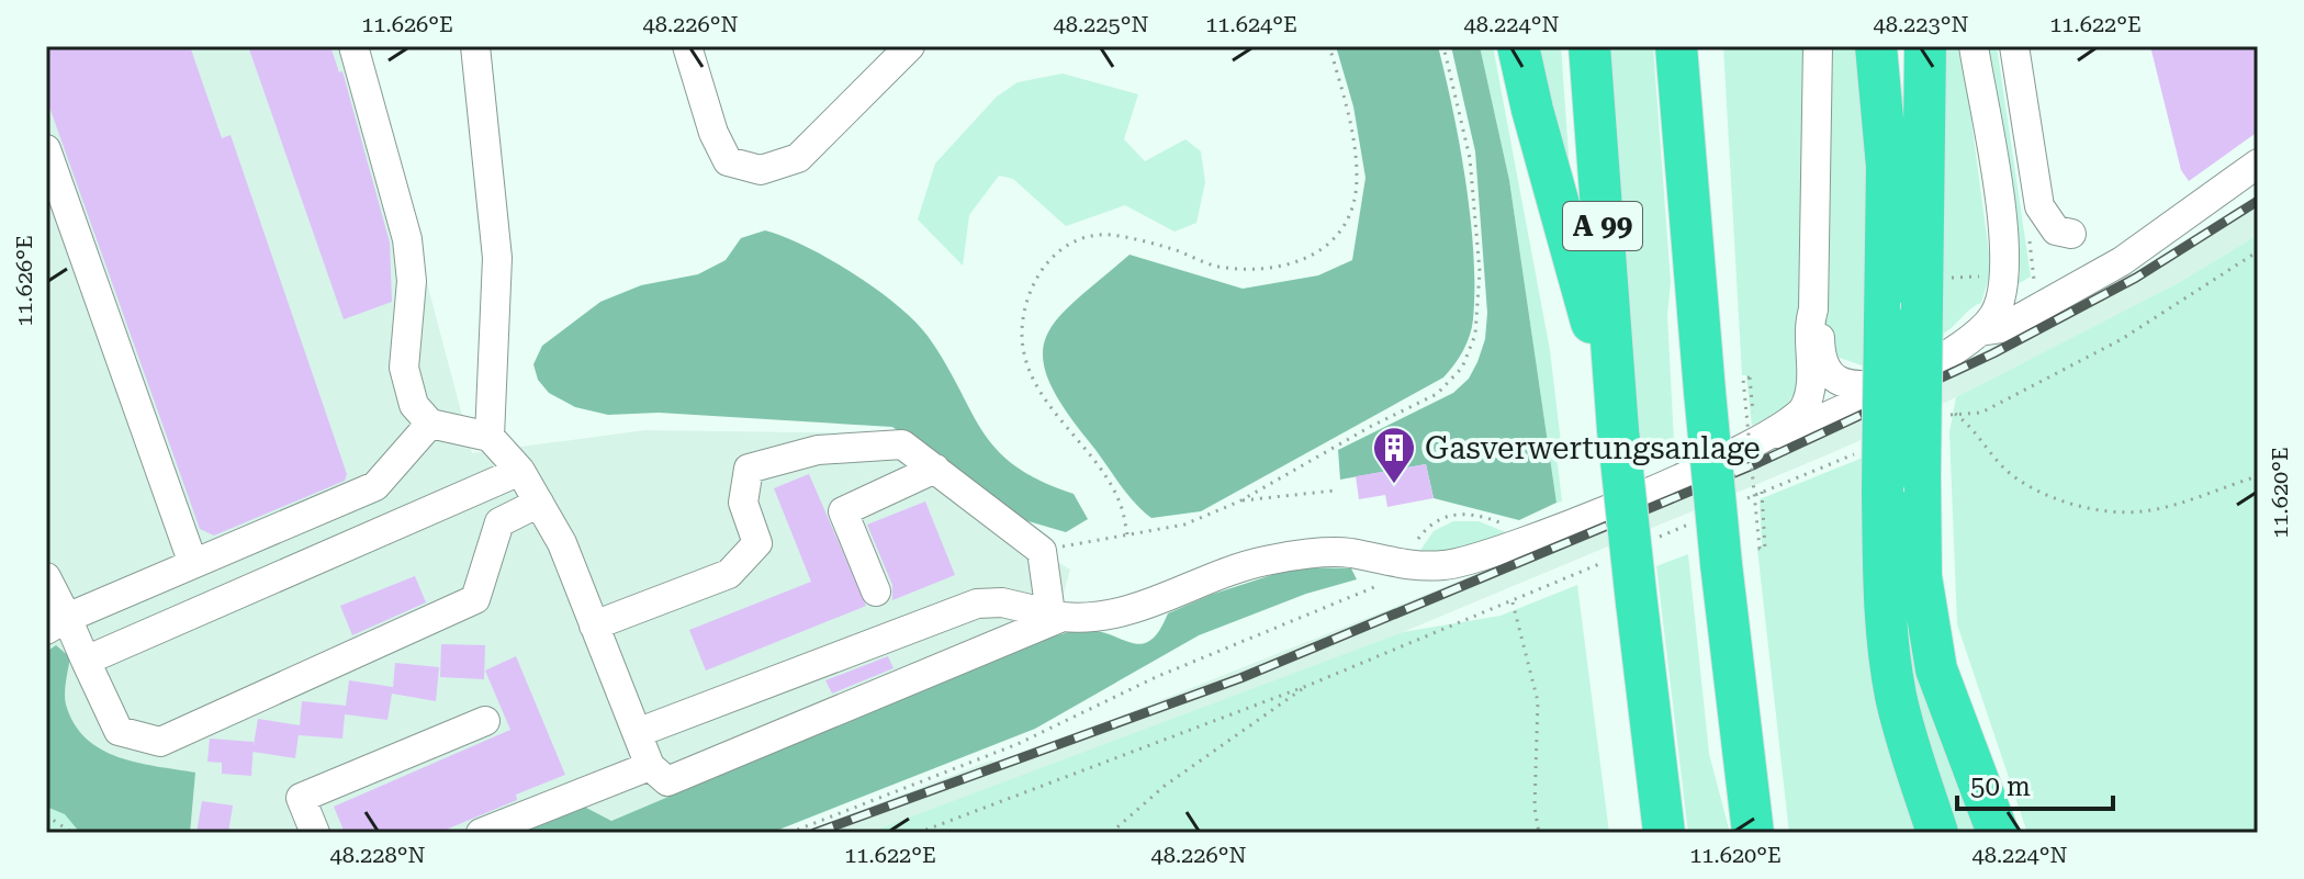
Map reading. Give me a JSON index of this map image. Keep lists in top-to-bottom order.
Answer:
{
  "streets": {
    "highway": ["A 99"]
  },
  "places": {
    "building": ["Gasverwertungsanlage"]
  },
  "scale_bar": "50 m",
  "coordinates": [
    "11.626°E",
    "48.226°N",
    "48.225°N",
    "11.624°E",
    "48.224°N",
    "48.223°N",
    "11.622°E",
    "11.620°E",
    "48.228°N"
  ]
}
